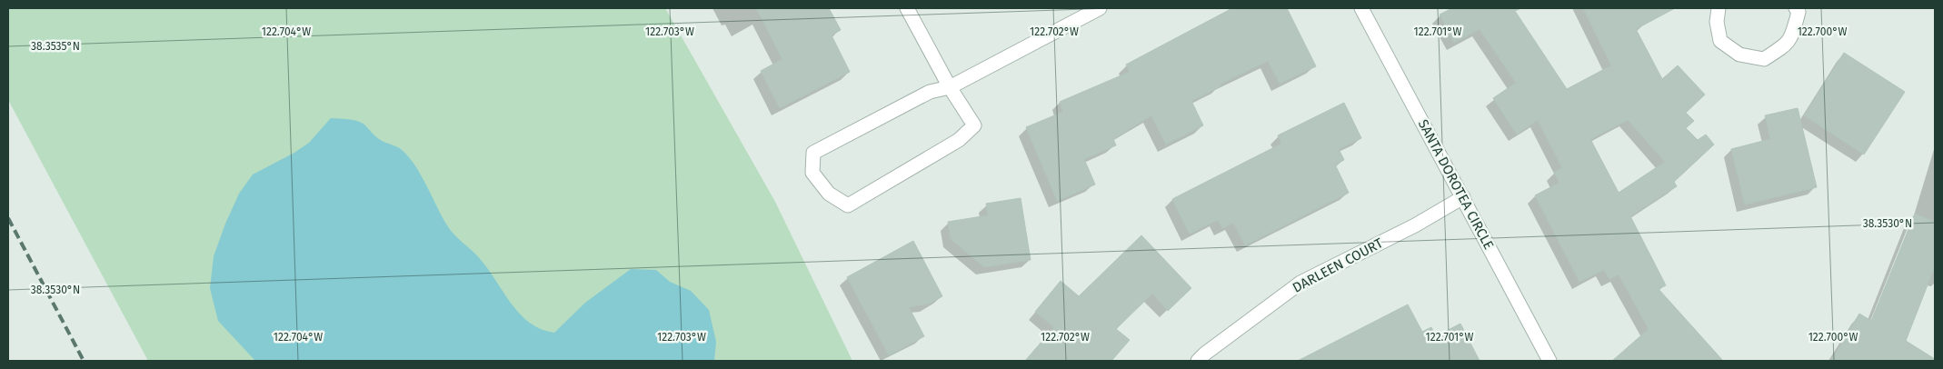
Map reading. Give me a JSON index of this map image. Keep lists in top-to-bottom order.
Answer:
{
  "streets": {
    "street": ["SANTA DOROTEA CIRCLE", "DARLEEN COURT"]
  },
  "crossings": [
    ["SANTA DOROTEA CIRCLE", "DARLEEN COURT"]
  ],
  "coordinates": [
    "122.704°W",
    "122.703°W",
    "122.702°W",
    "122.701°W",
    "122.700°W",
    "38.3535°N",
    "38.3530°N"
  ]
}
